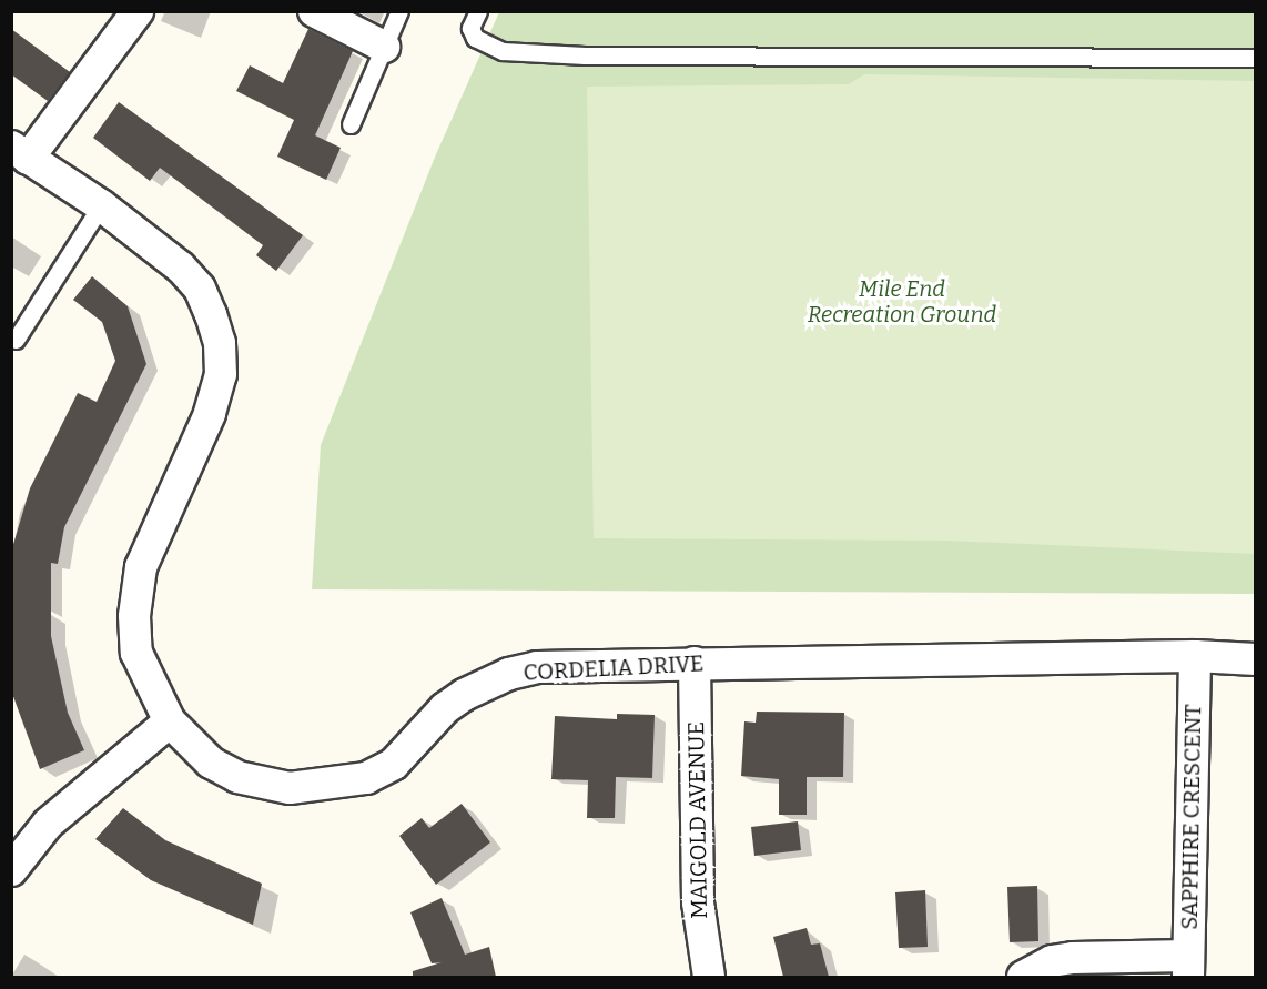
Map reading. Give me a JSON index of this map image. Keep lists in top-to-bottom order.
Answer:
{
  "streets": {
    "street": ["CORDELIA DRIVE", "SAPPHIRE CRESCENT", "MAIGOLD AVENUE"]
  },
  "crossings": [
    ["CORDELIA DRIVE", "SAPPHIRE CRESCENT"],
    ["CORDELIA DRIVE", "MAIGOLD AVENUE"]
  ],
  "parks": ["Mile End Recreation Ground"]
}
